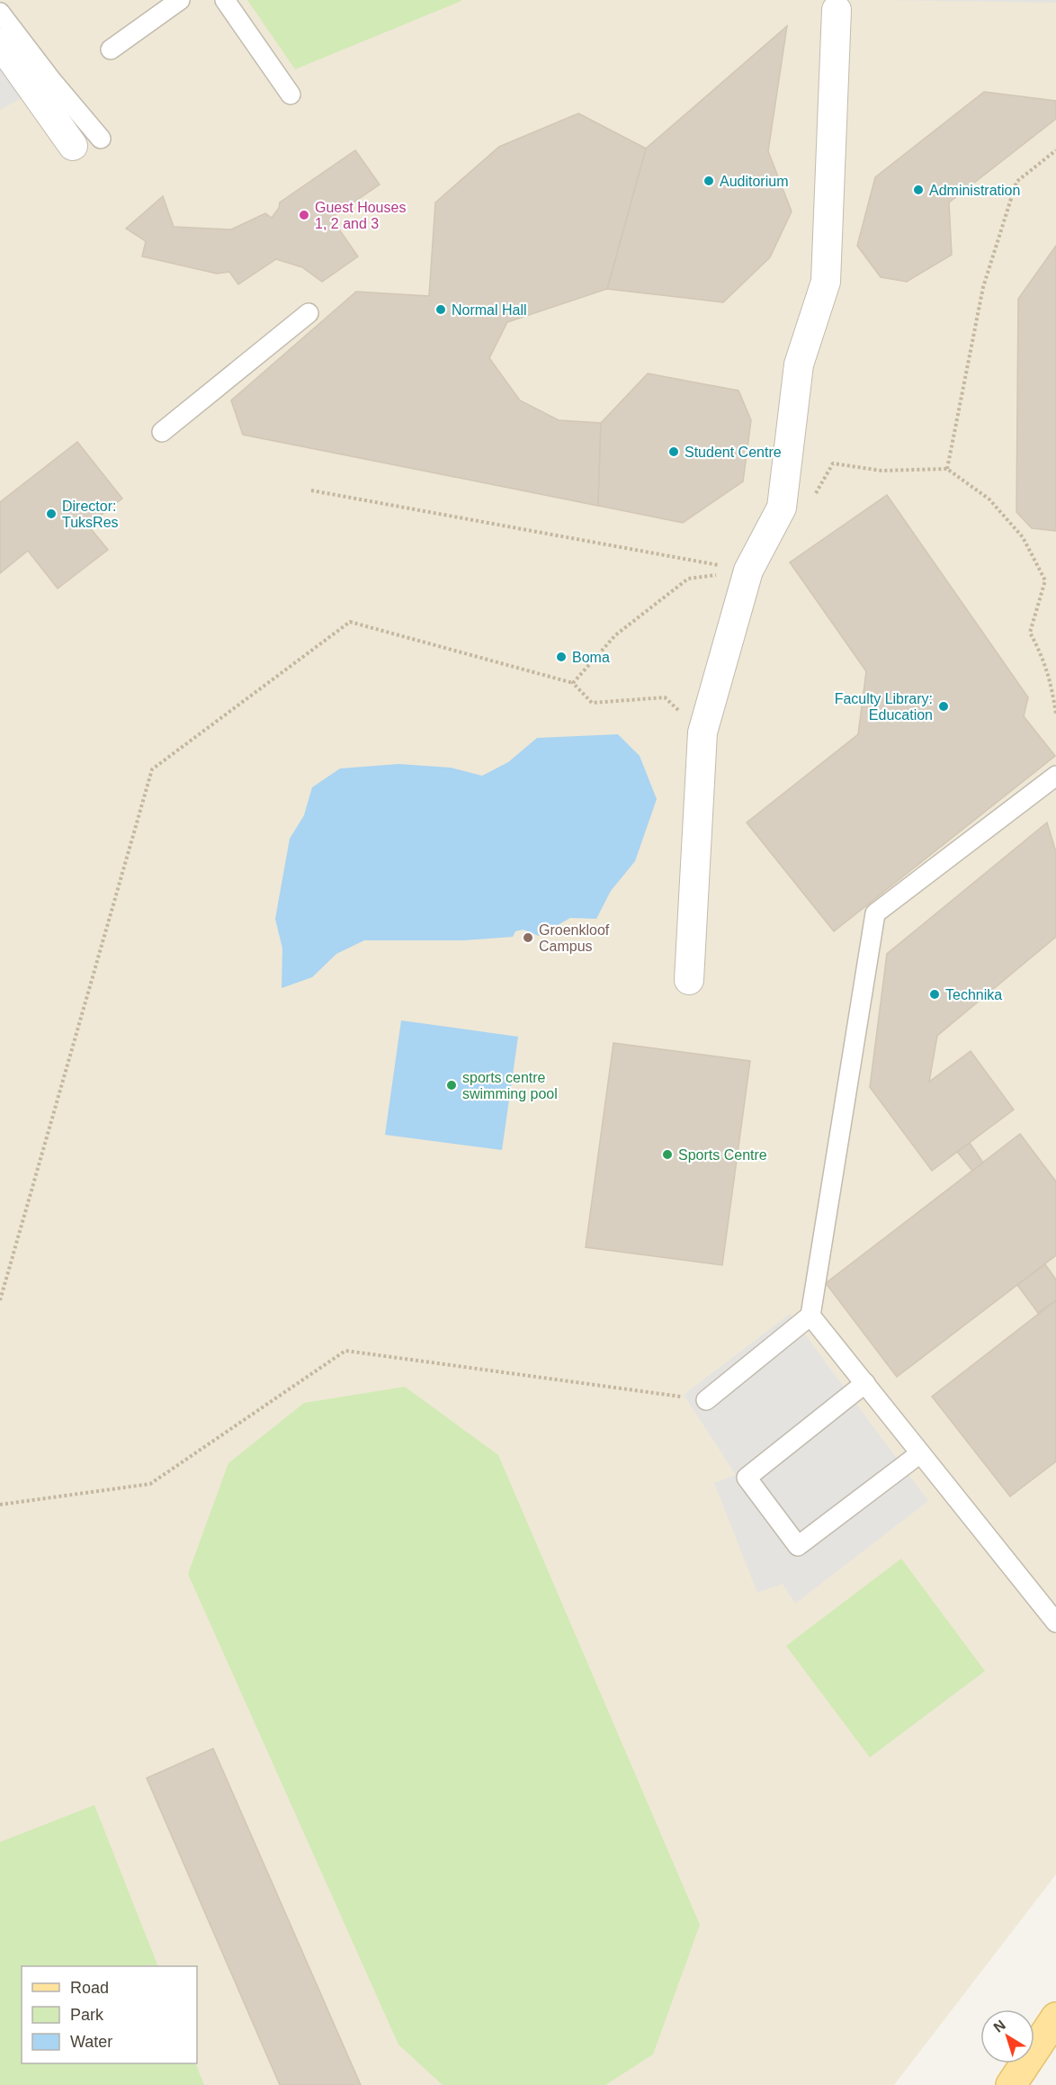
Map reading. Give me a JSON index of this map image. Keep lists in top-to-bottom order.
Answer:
{
  "places": [
    "Auditorium",
    "Administration",
    "Guest Houses 1, 2 and 3",
    "Normal Hall",
    "Student Centre",
    "Director: TuksRes",
    "Boma",
    "Faculty Library: Education",
    "Groenkloof Campus",
    "Technika",
    "sports centre swimming pool",
    "Sports Centre"
  ],
  "legend": ["Road", "Park", "Water"],
  "north": "top left"
}
